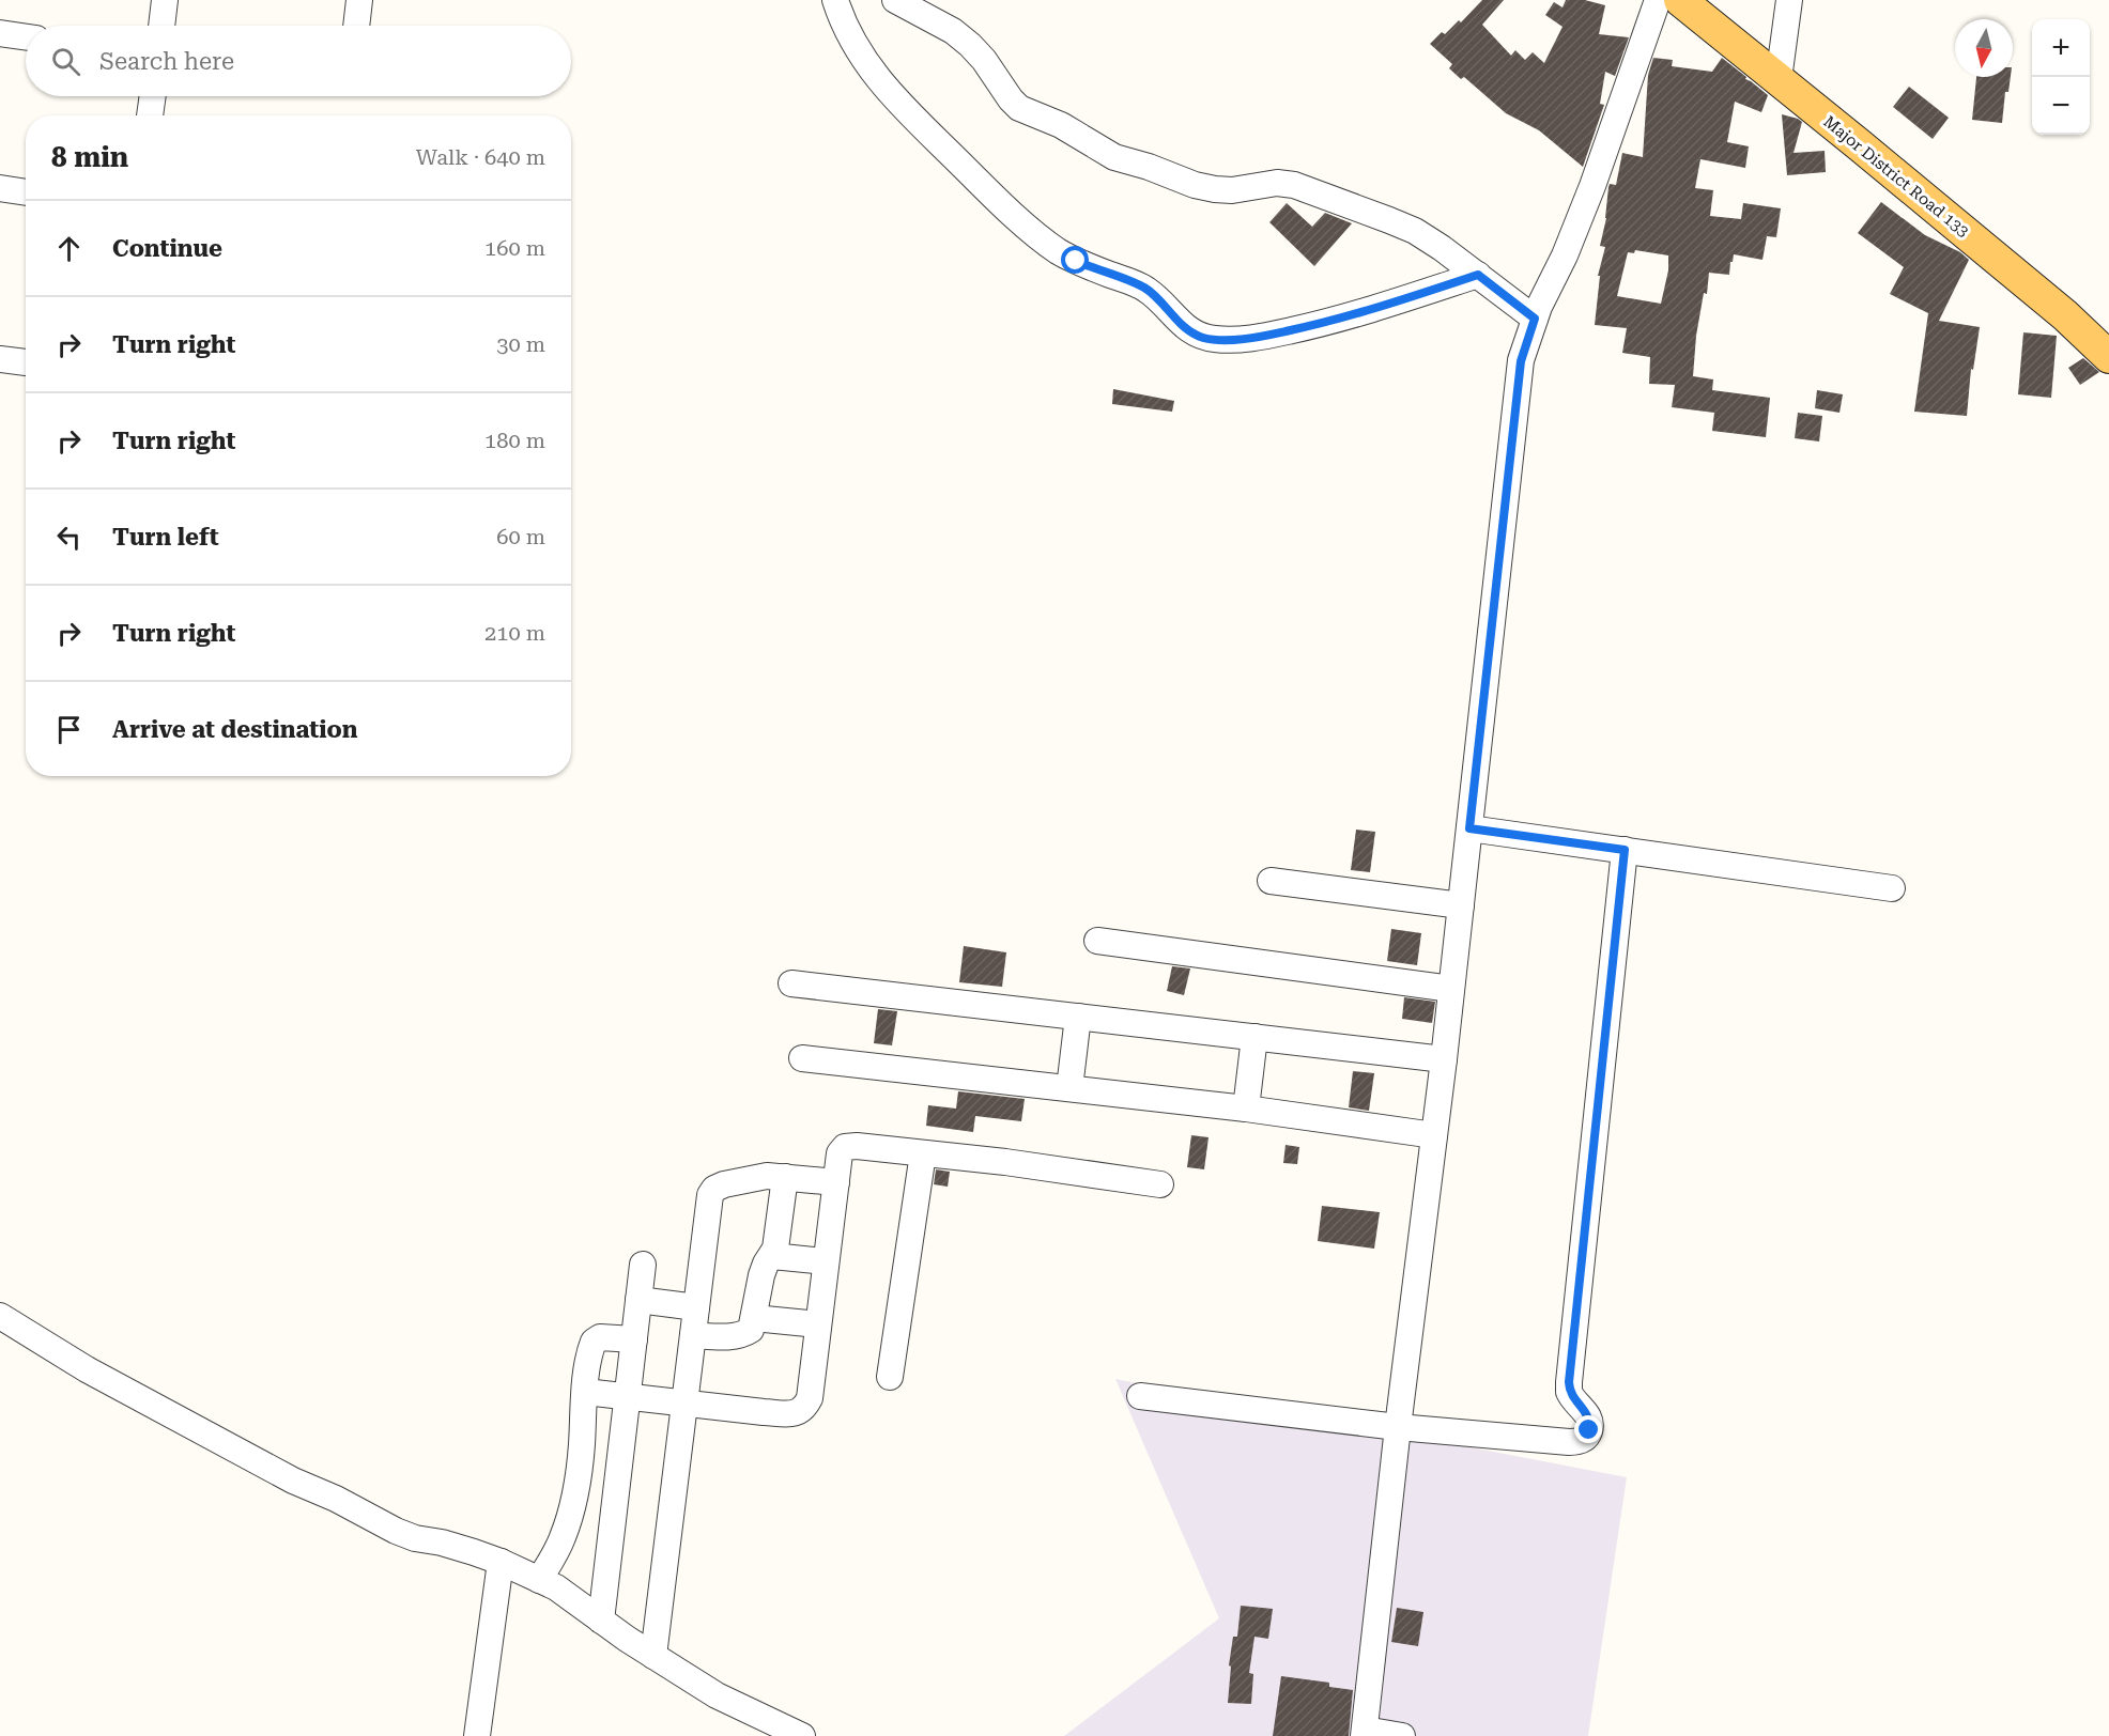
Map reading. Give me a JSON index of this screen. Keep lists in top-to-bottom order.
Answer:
{
  "streets": {
    "main road": ["Major District Road 133"]
  },
  "north": "bottom",
  "page": {
    "map_buttons": ["+", "−"],
    "search": "Search here",
    "heading": ["8 min", "Walk · 640 m"],
    "list": [
      ["Continue", "160 m"],
      ["Turn right", "30 m"],
      ["Turn right", "180 m"],
      ["Turn left", "60 m"],
      ["Turn right", "210 m"],
      "Arrive at destination"
    ]
  }
}
